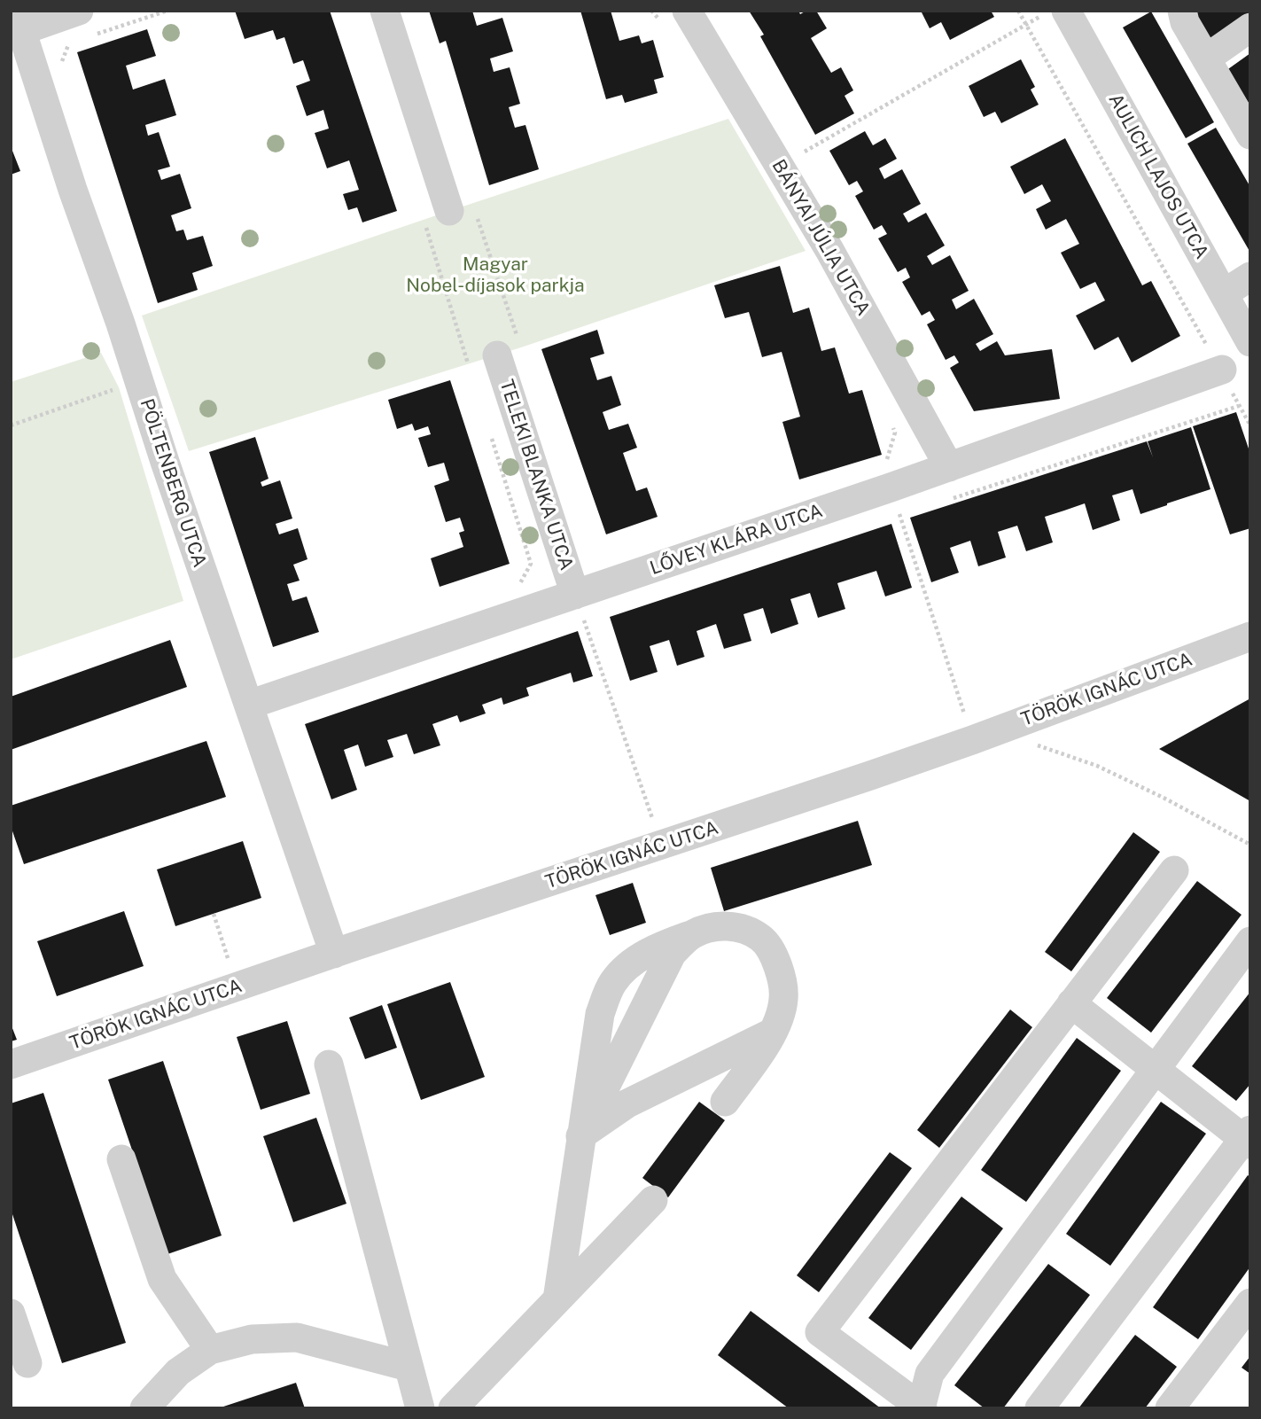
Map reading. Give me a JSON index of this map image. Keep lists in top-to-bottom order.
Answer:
{
  "streets": {
    "street": [
      "AULICH LAJOS UTCA",
      "BÁNYAI JÚLIA UTCA",
      "TELEKI BLANKA UTCA",
      "PÖLTENBERG UTCA",
      "LŐVEY KLÁRA UTCA",
      "TÖRÖK IGNÁC UTCA"
    ]
  },
  "crossings": [
    ["BÁNYAI JÚLIA UTCA", "LŐVEY KLÁRA UTCA"],
    ["TELEKI BLANKA UTCA", "LŐVEY KLÁRA UTCA"],
    ["PÖLTENBERG UTCA", "LŐVEY KLÁRA UTCA"],
    ["PÖLTENBERG UTCA", "TÖRÖK IGNÁC UTCA"]
  ],
  "parks": ["Magyar Nobel-díjasok parkja"]
}
